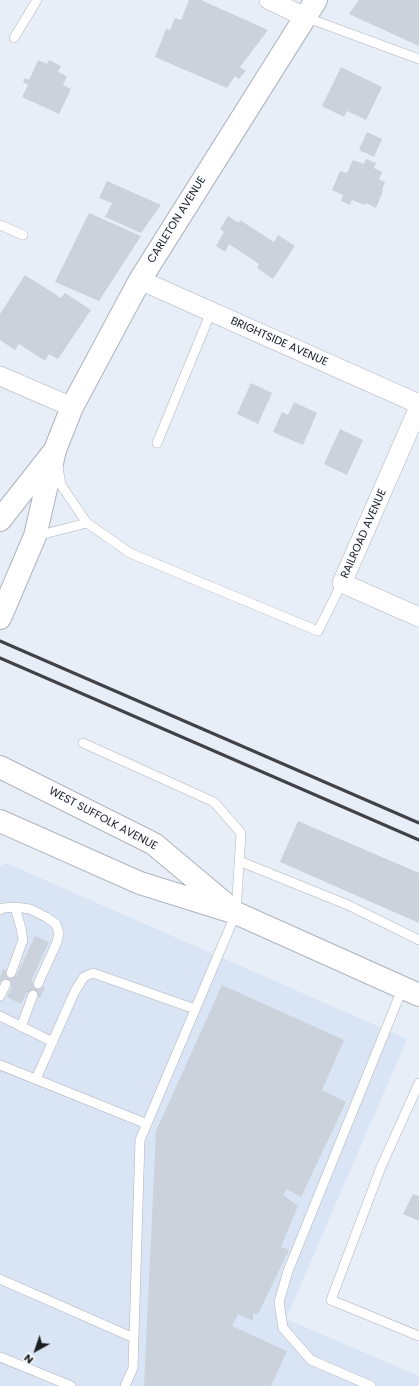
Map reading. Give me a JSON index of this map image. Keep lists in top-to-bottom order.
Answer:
{
  "streets": {
    "main road": ["CARLETON AVENUE", "WEST SUFFOLK AVENUE"],
    "street": ["BRIGHTSIDE AVENUE", "RAILROAD AVENUE"]
  },
  "crossings": [
    ["CARLETON AVENUE", "BRIGHTSIDE AVENUE"]
  ],
  "north": "bottom left"
}
